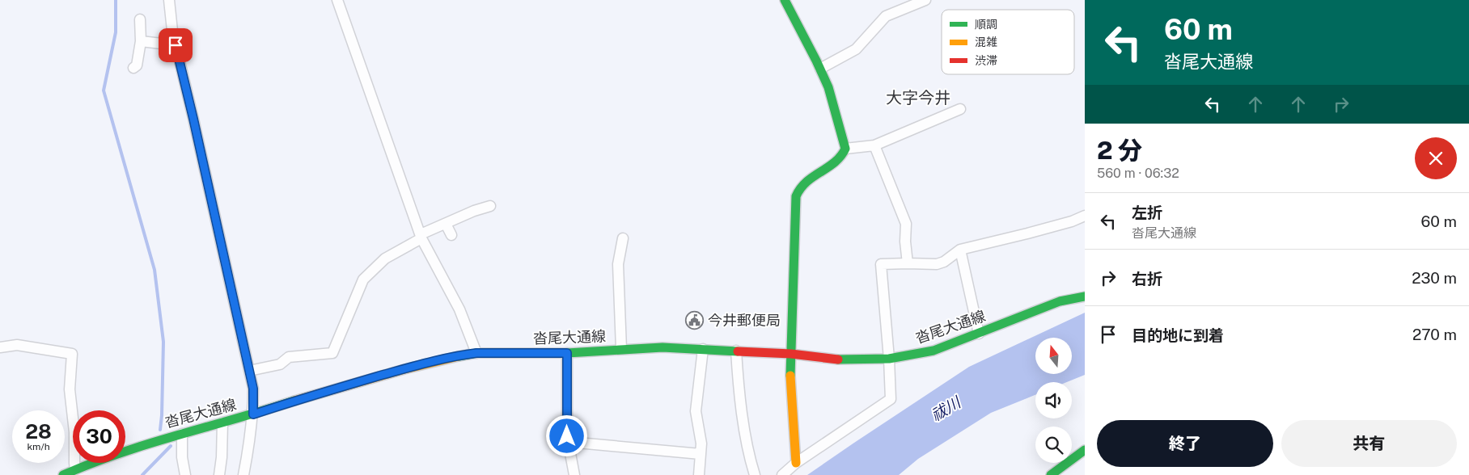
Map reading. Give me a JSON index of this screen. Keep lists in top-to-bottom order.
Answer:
{
  "streets": {
    "main road": ["沓尾大通線"]
  },
  "districts": ["大字今井"],
  "water": ["祓川"],
  "places": {
    "public building": ["今井郵便局"]
  },
  "legend": ["順調", "混雑", "渋滞"],
  "north": "top",
  "page": {
    "turn": ["60 m", "沓尾大通線"],
    "heading": ["2 分", "560 m · 06:32"],
    "list": [
      {
        "name": "左折",
        "note": "沓尾大通線",
        "value": "60 m"
      },
      {
        "name": "右折",
        "value": "230 m"
      },
      {
        "name": "目的地に到着",
        "value": "270 m"
      }
    ],
    "speed": "28 km/h",
    "limit": "30",
    "buttons": ["終了", "共有"]
  }
}
